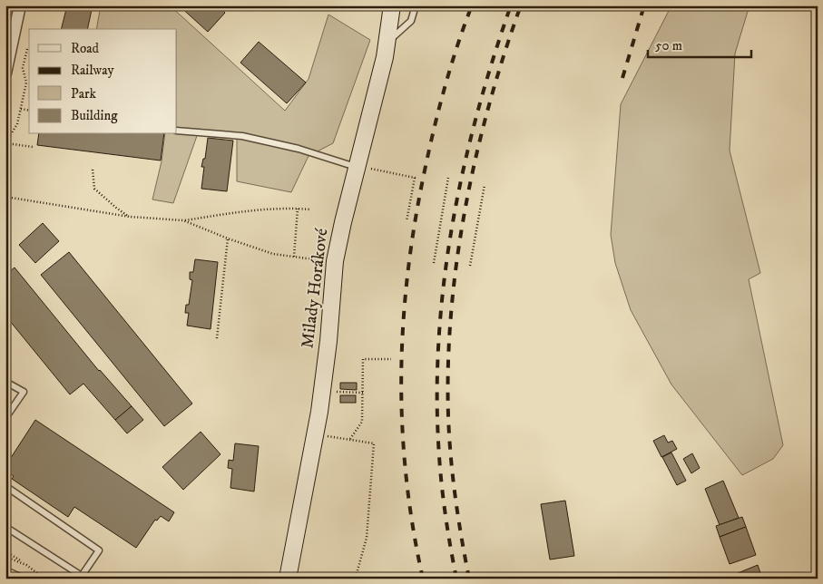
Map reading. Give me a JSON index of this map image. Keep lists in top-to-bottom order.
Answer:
{
  "streets": {
    "street": ["Milady Horákové"]
  },
  "legend": [
    "Road",
    "Railway",
    "Park",
    "Building"
  ],
  "scale_bar": "50 m"
}
